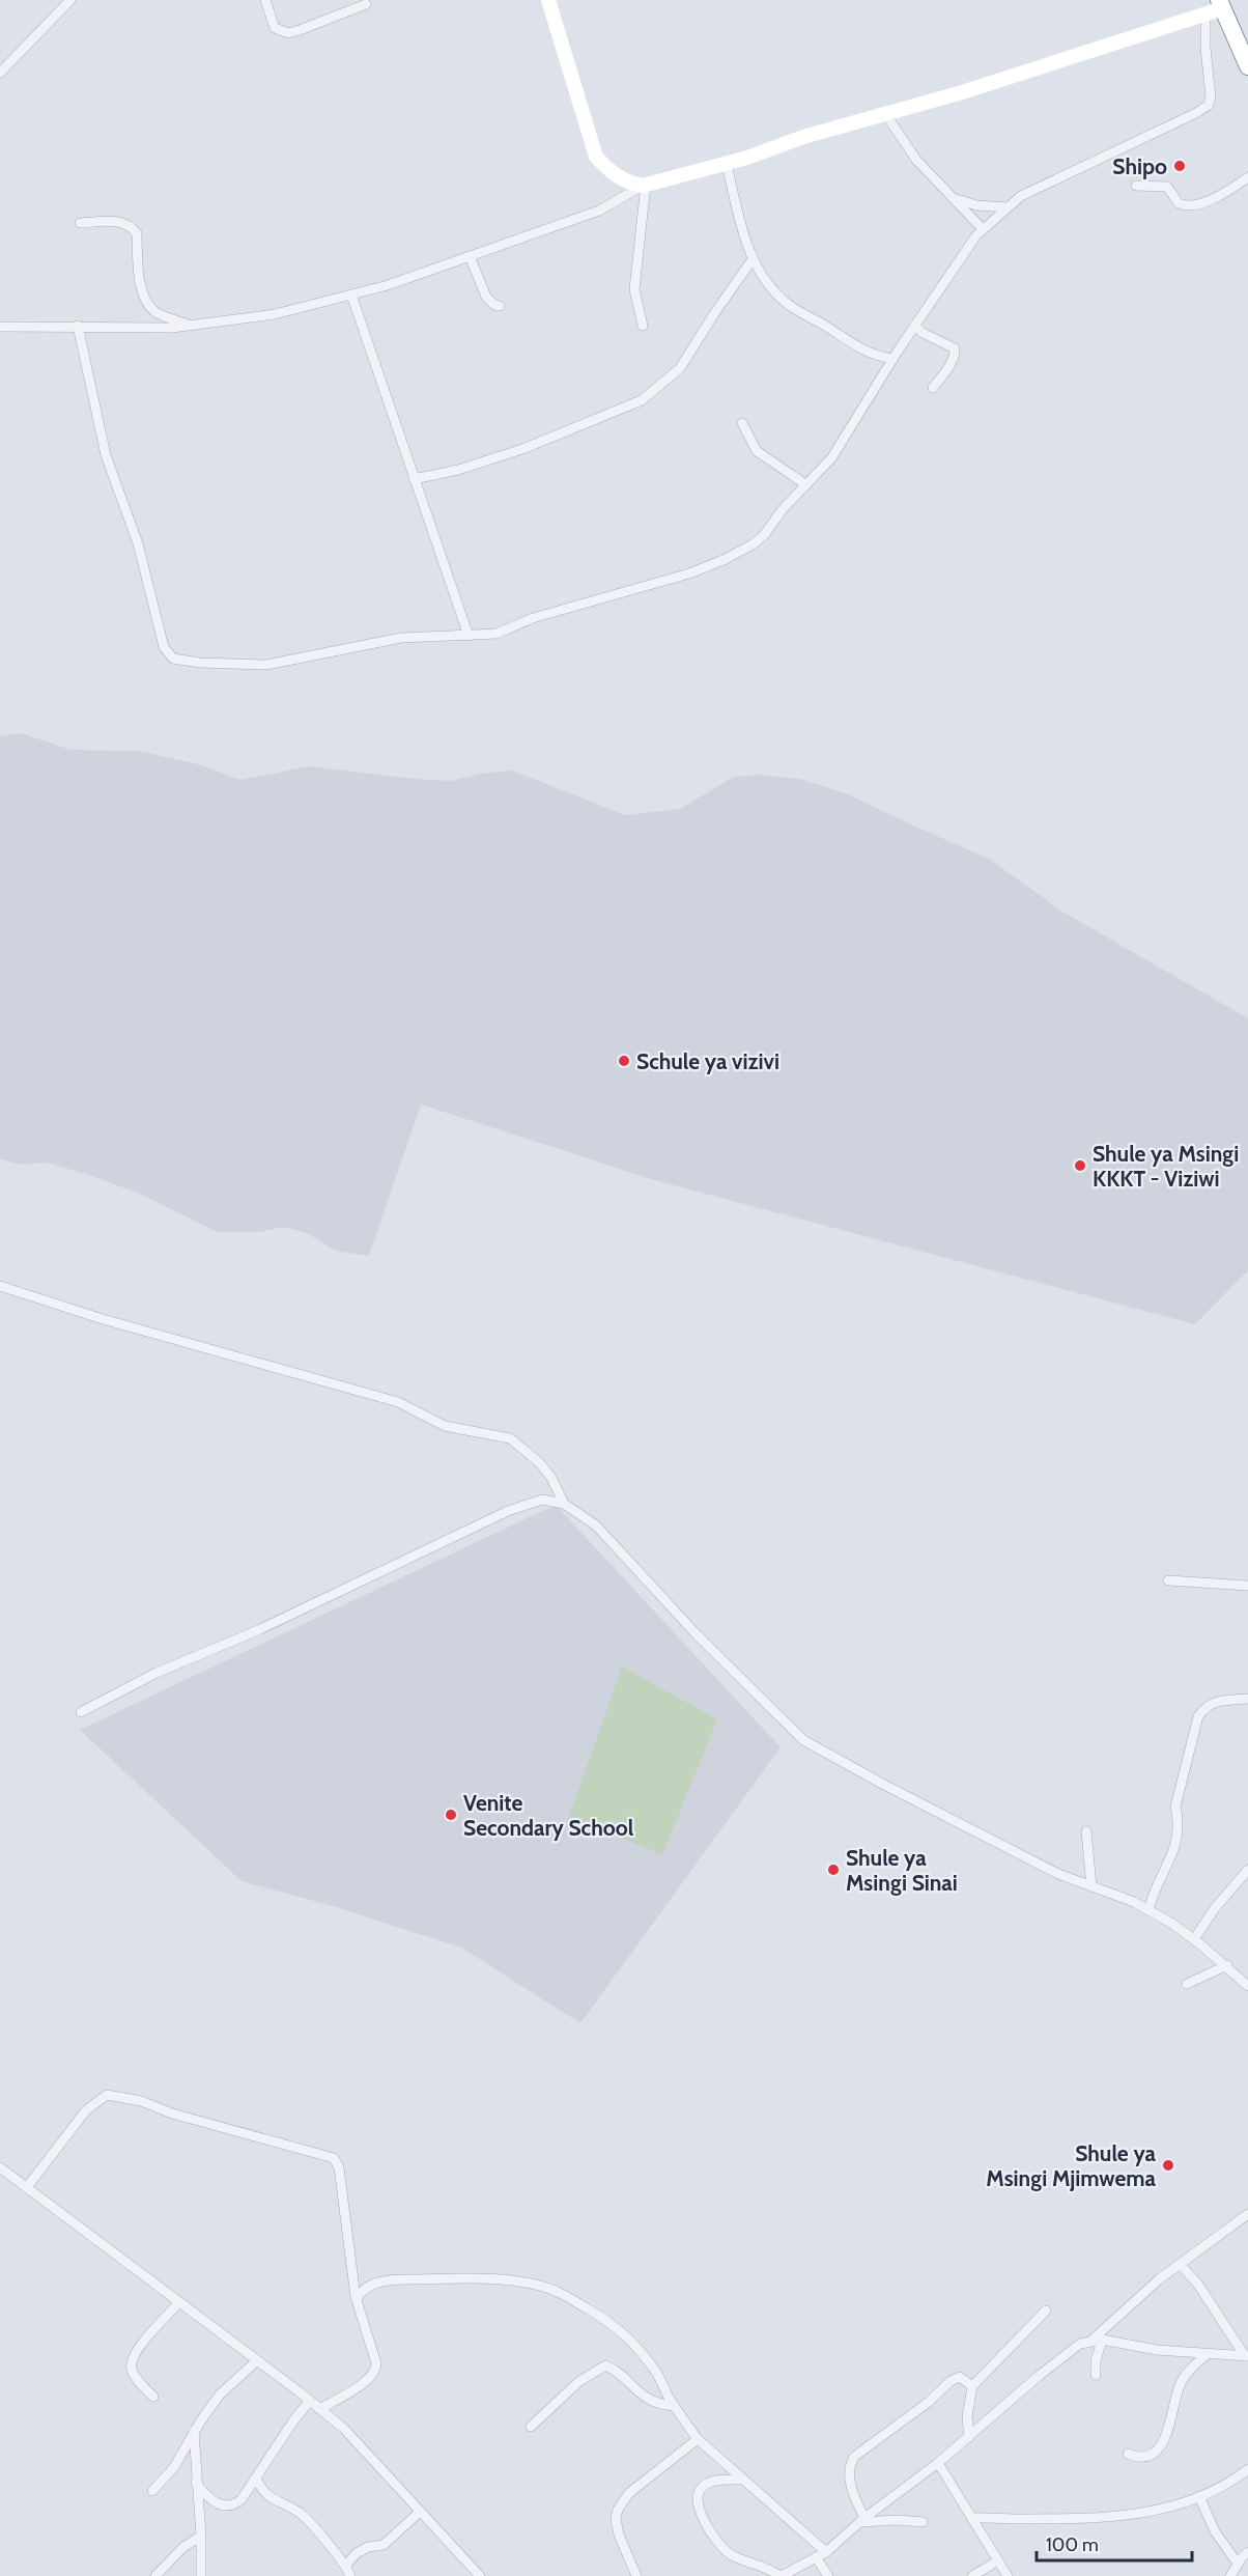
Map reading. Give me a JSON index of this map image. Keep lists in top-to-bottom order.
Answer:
{
  "places": [
    "Shipo",
    "Schule ya vizivi",
    "Shule ya Msingi KKKT - Viziwi",
    "Venite Secondary School",
    "Shule ya Msingi Sinai",
    "Shule ya Msingi Mjimwema"
  ],
  "scale_bar": "100 m"
}
